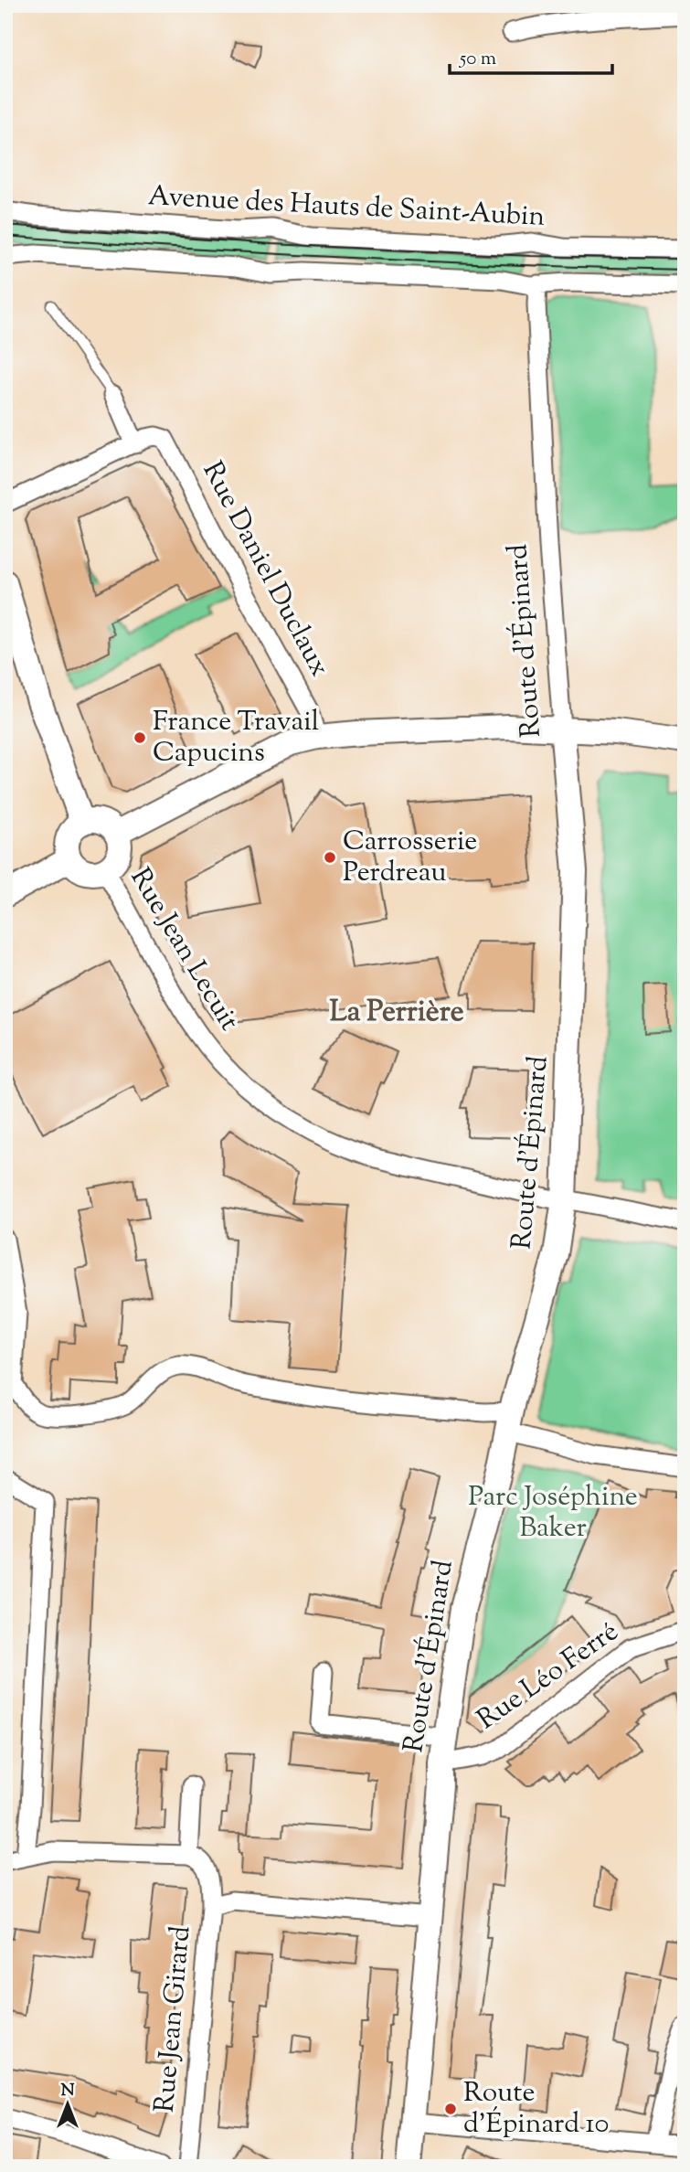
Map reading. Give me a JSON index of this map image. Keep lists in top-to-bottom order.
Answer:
{
  "streets": {
    "main road": ["Route d'Épinard"],
    "street": [
      "Avenue des Hauts de Saint-Aubin",
      "Rue Daniel Duclaux",
      "Rue Jean Lecuit",
      "Rue Léo Ferré",
      "Rue Jean Girard"
    ]
  },
  "crossings": [
    ["Route d'Épinard", "Rue Jean Lecuit"],
    ["Route d'Épinard", "Rue Léo Ferré"],
    ["Route d'Épinard", "Rue Jean Girard"]
  ],
  "districts": ["La Perrière"],
  "parks": ["Parc Joséphine Baker"],
  "places": ["France Travail Capucins", "Carrosserie Perdreau", "Route d’Épinard 10"],
  "scale_bar": "50 m",
  "north": "top"
}
